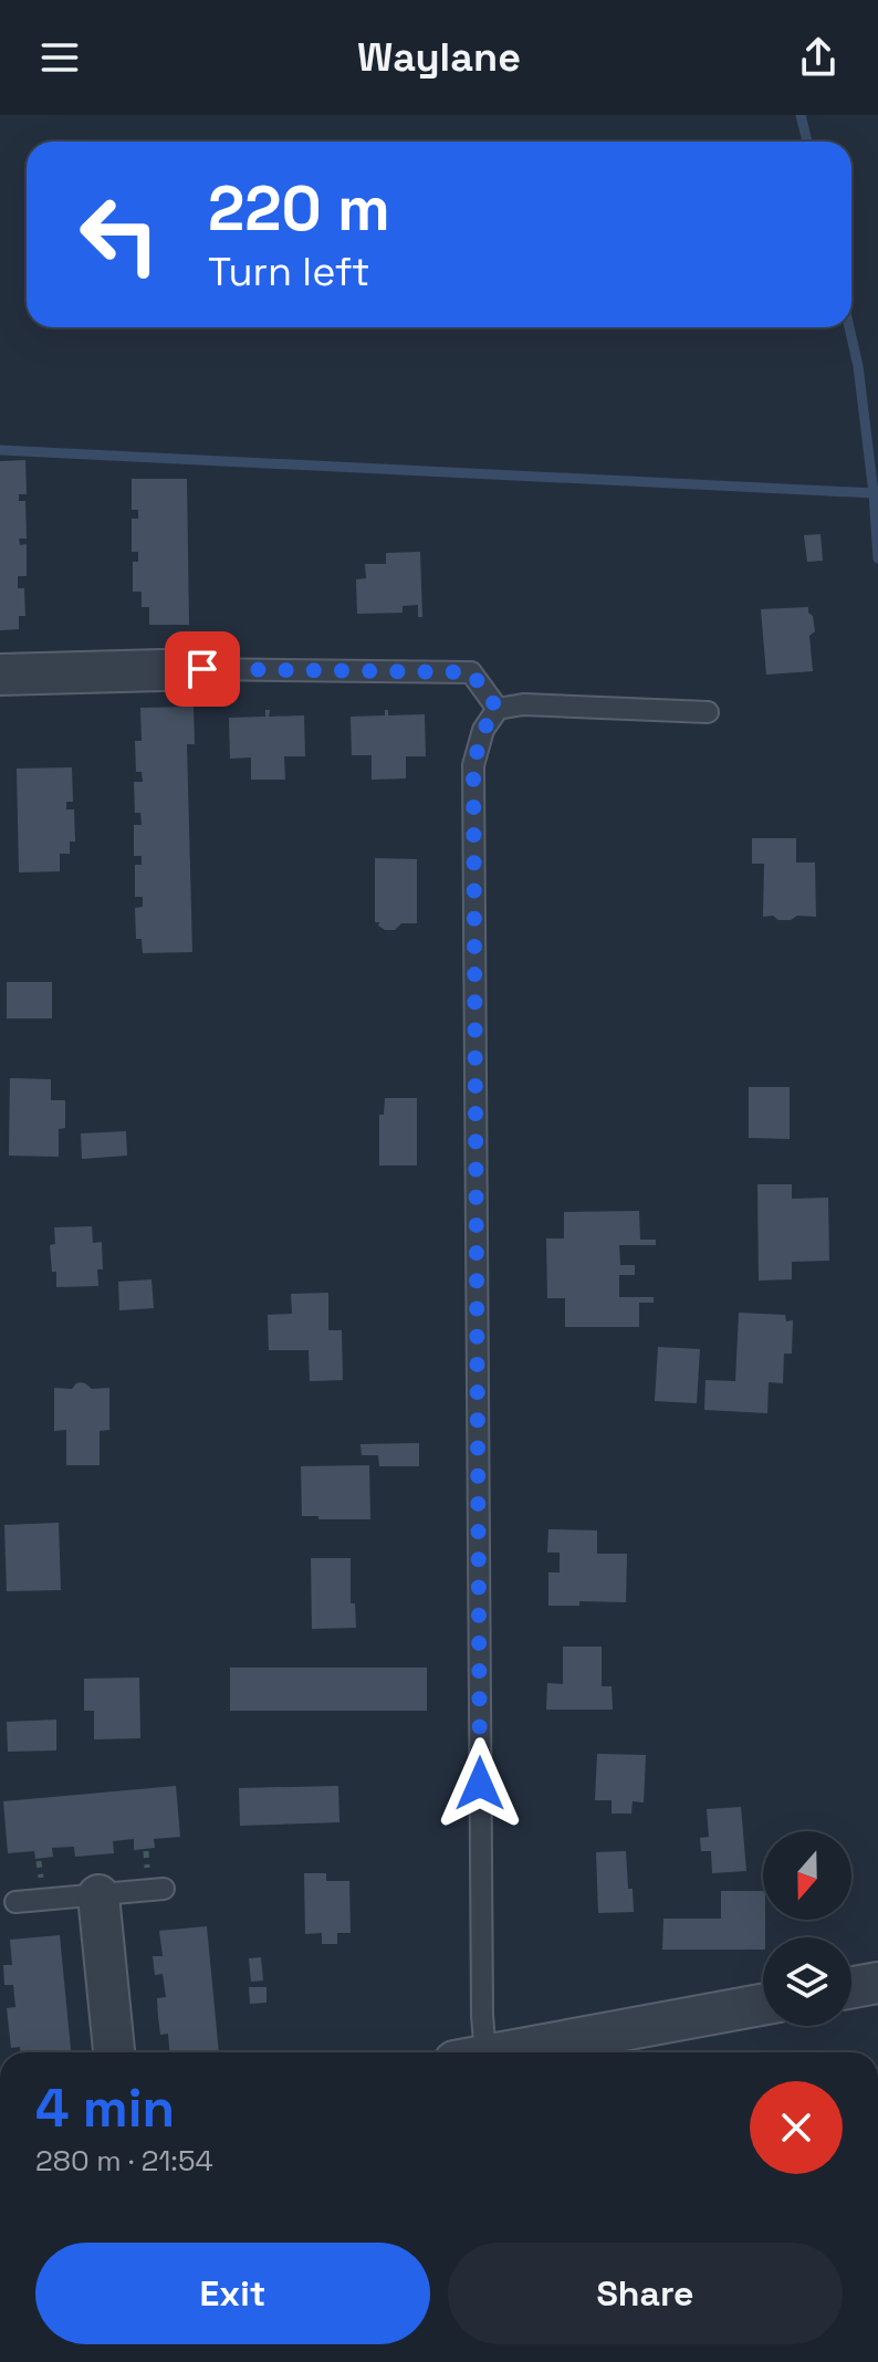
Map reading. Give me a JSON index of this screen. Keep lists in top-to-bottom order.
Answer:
{
  "north": "bottom",
  "page": {
    "header": "Waylane",
    "turn": ["220 m", "Turn left"],
    "heading": ["4 min", "280 m · 21:54"],
    "buttons": ["Exit", "Share"]
  }
}
